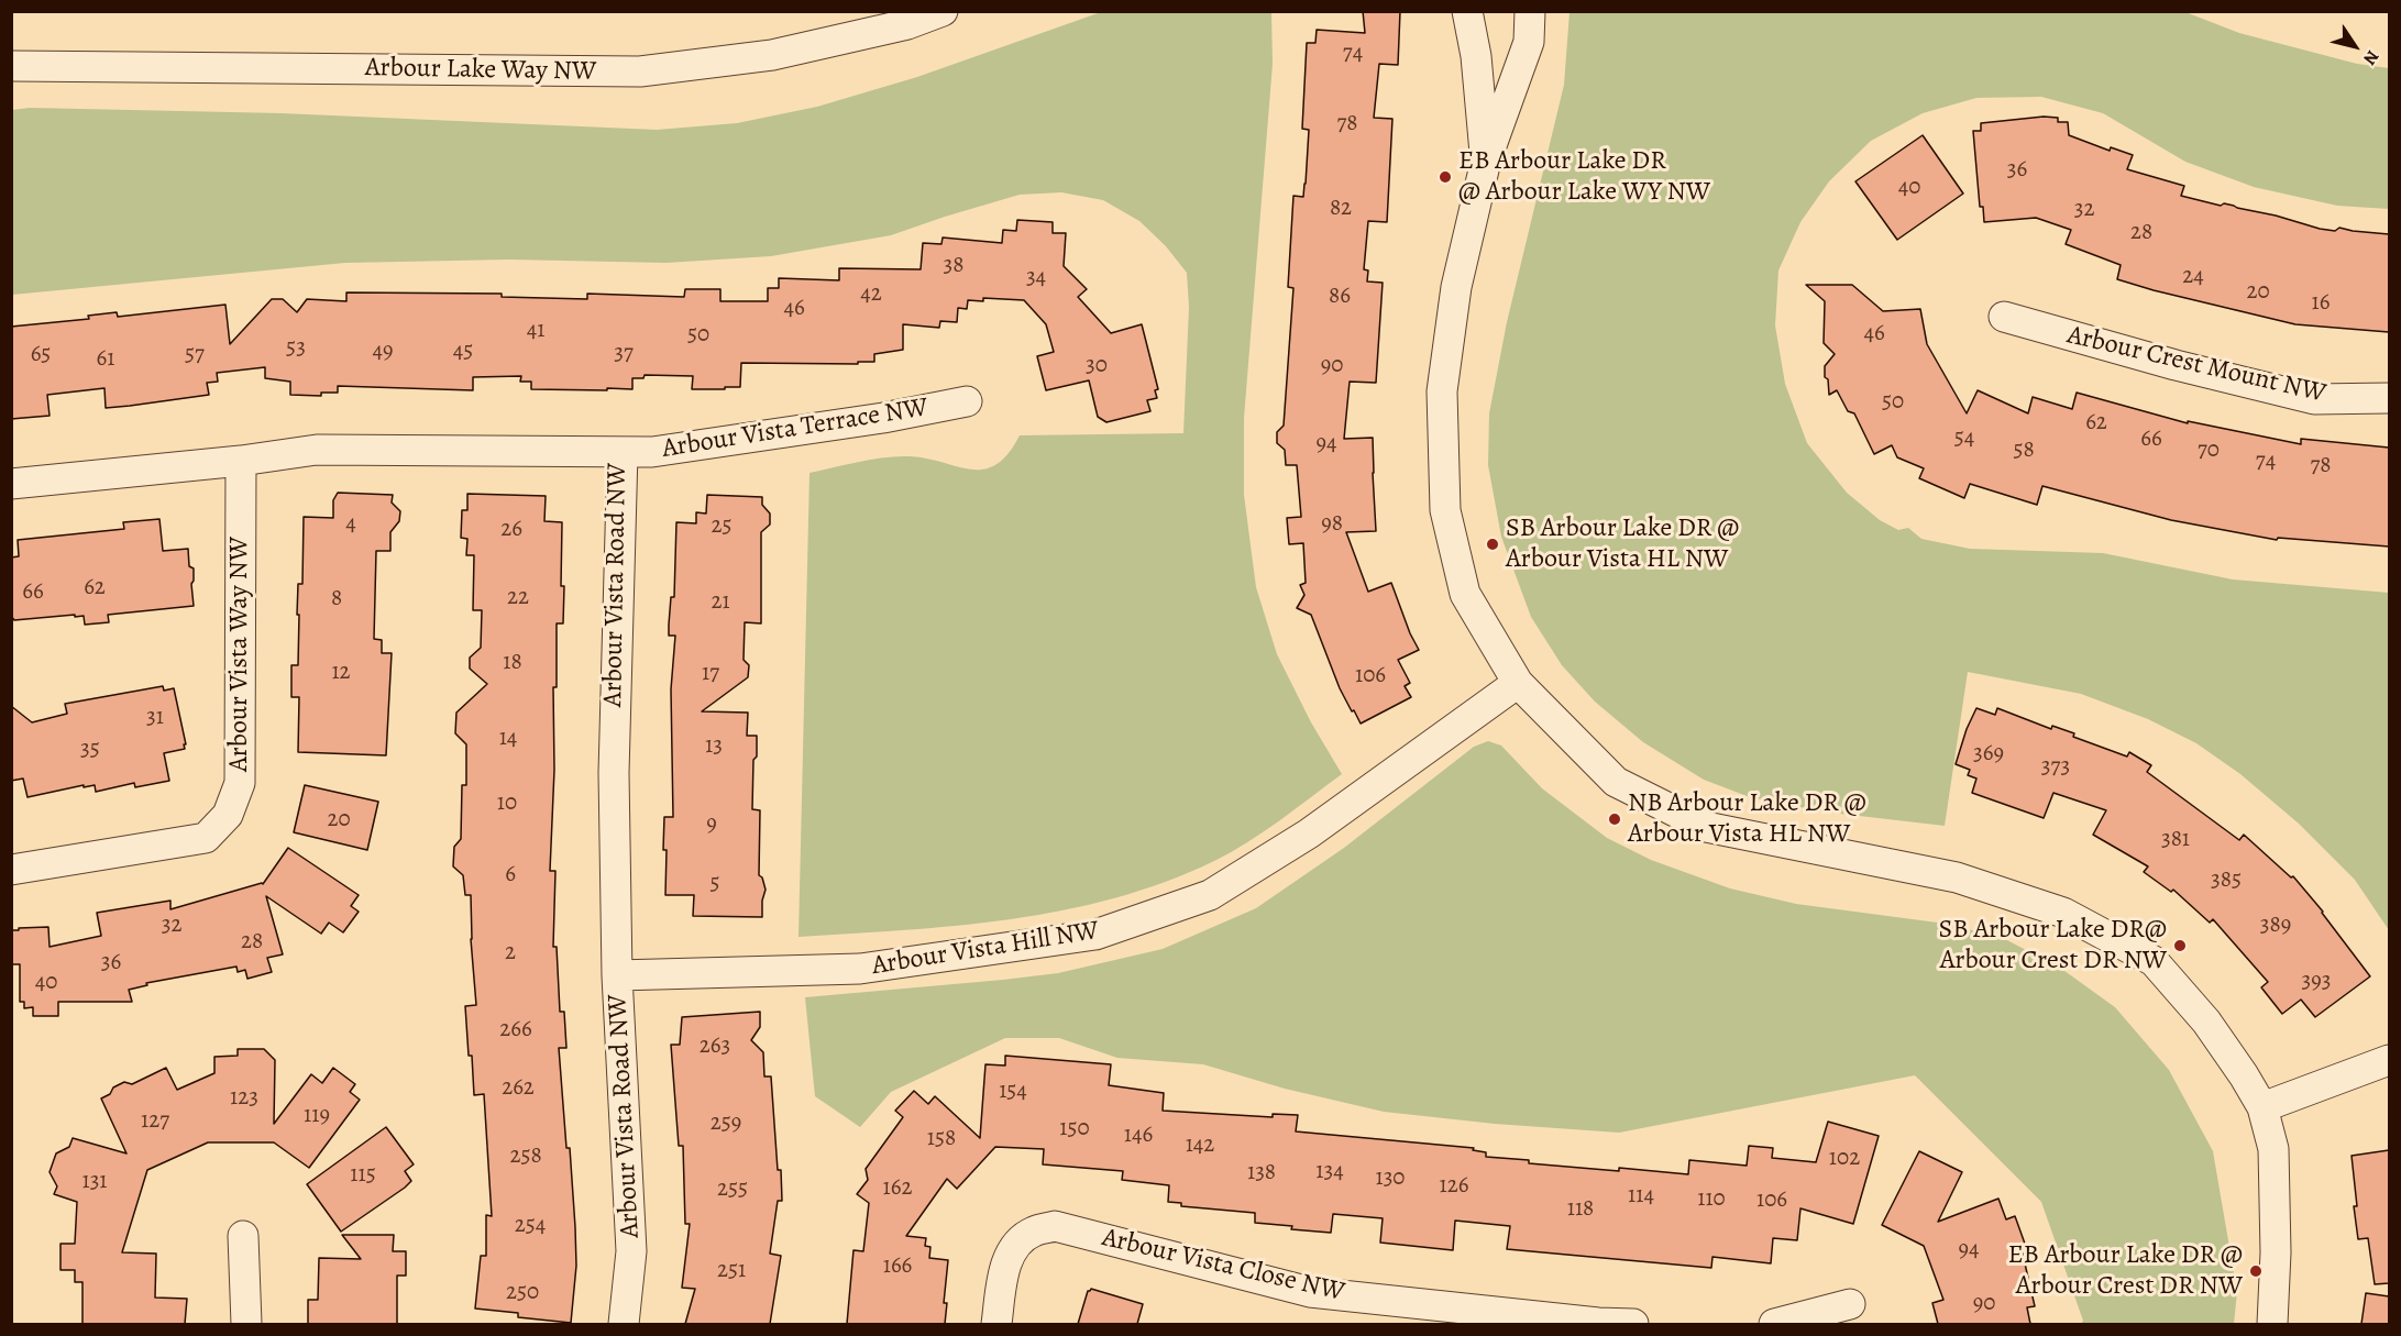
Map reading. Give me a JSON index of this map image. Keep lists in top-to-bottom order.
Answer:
{
  "streets": {
    "street": [
      "Arbour Lake Way NW",
      "Arbour Crest Mount NW",
      "Arbour Vista Terrace NW",
      "Arbour Vista Road NW",
      "Arbour Vista Way NW",
      "Arbour Vista Hill NW",
      "Arbour Vista Close NW"
    ]
  },
  "crossings": [
    ["Arbour Vista Terrace NW", "Arbour Vista Road NW"],
    ["Arbour Vista Road NW", "Arbour Vista Way NW"],
    ["Arbour Vista Road NW", "Arbour Vista Hill NW"]
  ],
  "places": [
    "EB Arbour Lake DR @ Arbour Lake WY NW",
    "SB Arbour Lake DR @ Arbour Vista HL NW",
    "NB Arbour Lake DR @ Arbour Vista HL NW",
    "SB Arbour Lake DR@ Arbour Crest DR NW",
    "EB Arbour Lake DR @ Arbour Crest DR NW"
  ],
  "house_numbers": [
    "74",
    "78",
    "36",
    "40",
    "82",
    "32",
    "28",
    "38",
    "24",
    "34",
    "20",
    "42",
    "86",
    "16",
    "46",
    "41",
    "46",
    "50",
    "53",
    "49",
    "45",
    "37",
    "65",
    "57",
    "61",
    "30",
    "90",
    "50",
    "62",
    "54",
    "66",
    "94",
    "58",
    "70",
    "74",
    "78",
    "4",
    "98",
    "25",
    "26",
    "62",
    "66",
    "22",
    "8",
    "21",
    "18",
    "12",
    "17",
    "106",
    "31",
    "14",
    "13",
    "35",
    "369",
    "373",
    "10",
    "20",
    "9",
    "381",
    "6",
    "385",
    "5",
    "32",
    "389",
    "28",
    "2",
    "36",
    "393",
    "40",
    "266",
    "263",
    "262",
    "154",
    "123",
    "119",
    "127",
    "259",
    "150",
    "146",
    "158",
    "142",
    "258",
    "102",
    "134",
    "138",
    "115",
    "130",
    "131",
    "126",
    "162",
    "255",
    "114",
    "110",
    "106",
    "118",
    "254",
    "94",
    "166",
    "251",
    "250",
    "90"
  ],
  "north": "bottom right"
}
